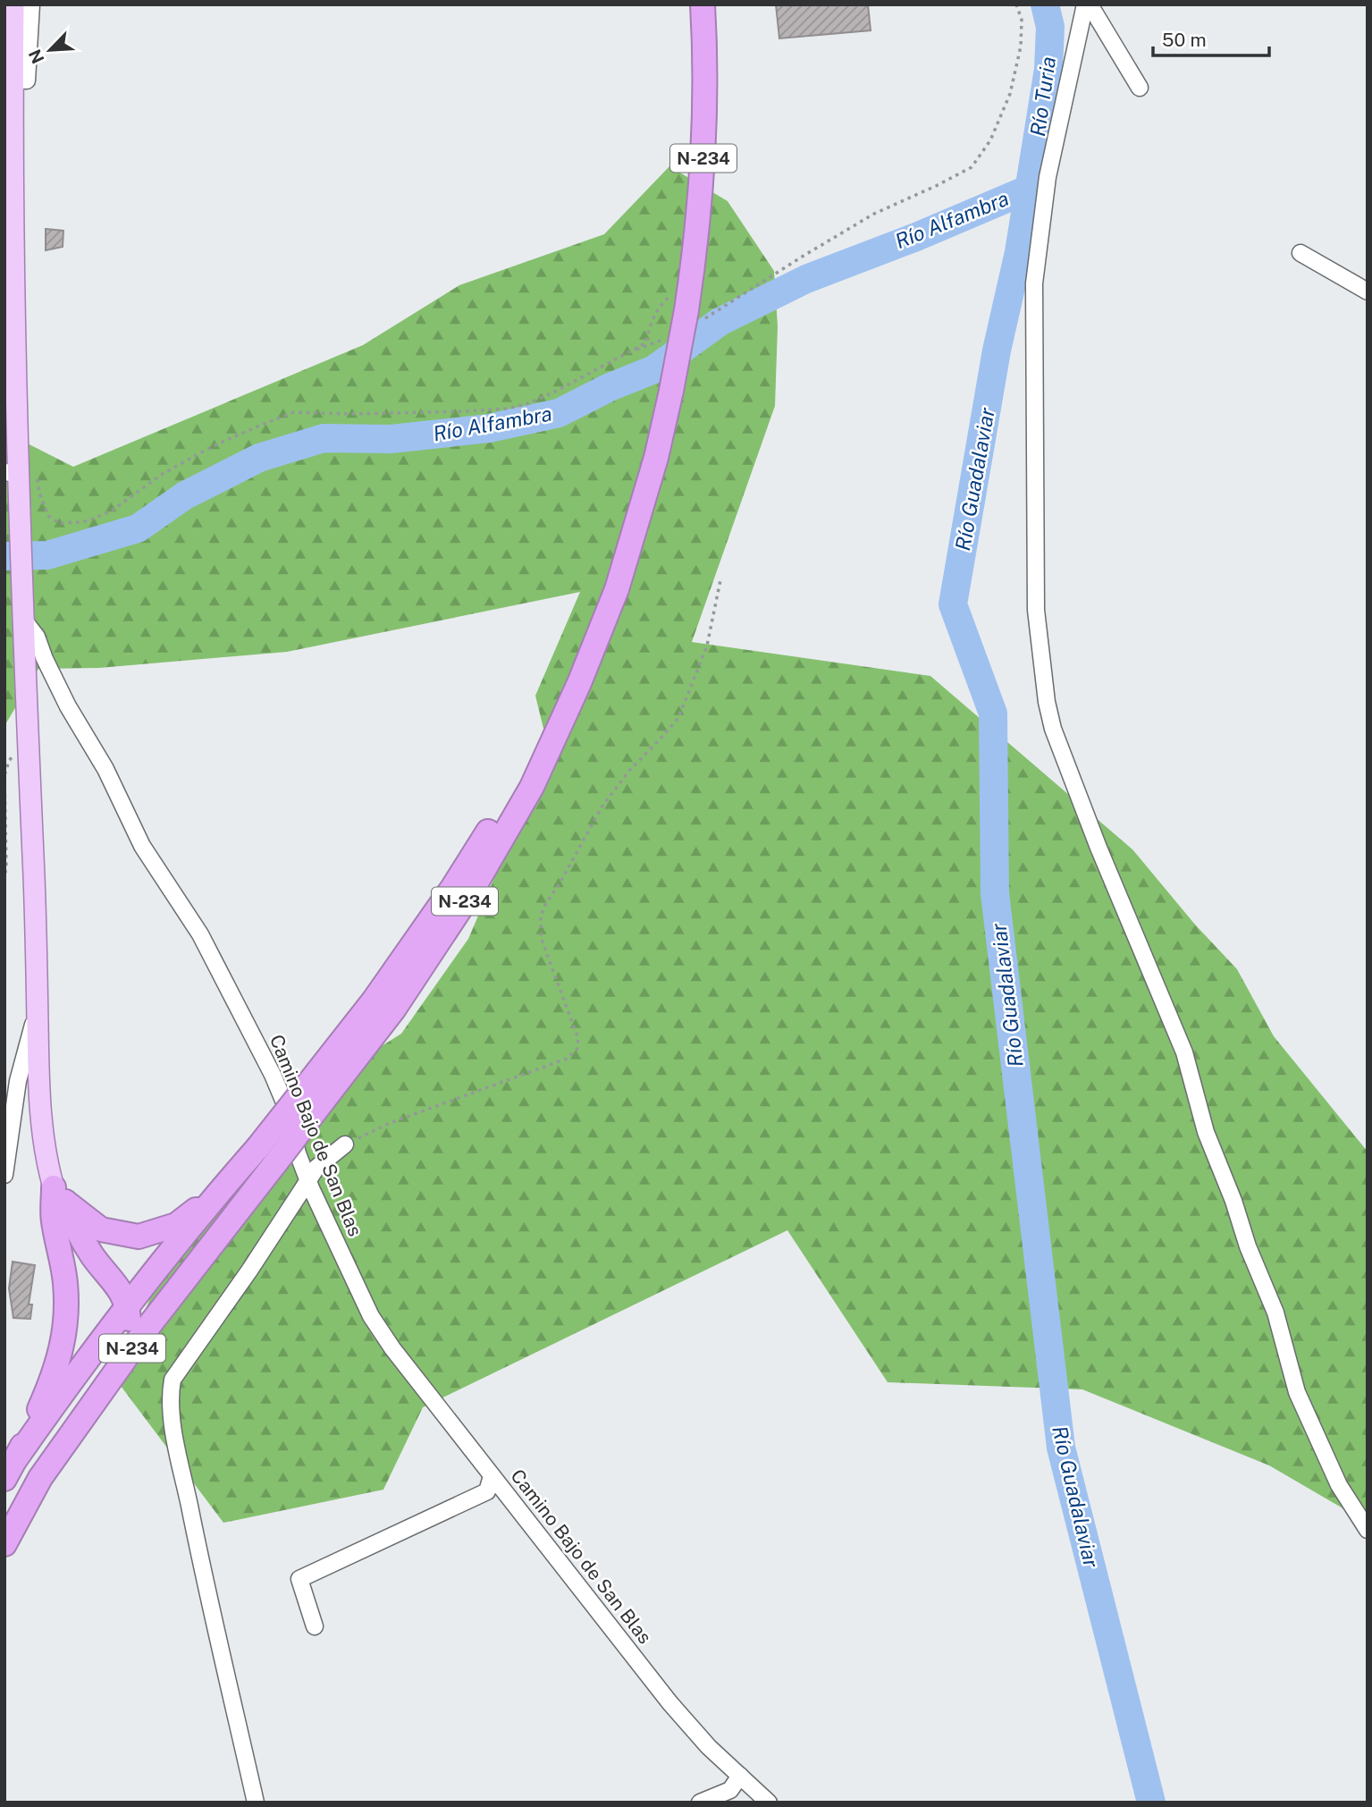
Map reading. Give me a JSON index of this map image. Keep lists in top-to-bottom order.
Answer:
{
  "streets": {
    "highway": ["N-234"],
    "street": ["Camino Bajo de San Blas"]
  },
  "water": ["Río Turia", "Río Alfambra", "Río Guadalaviar"],
  "scale_bar": "50 m",
  "north": "bottom left"
}
